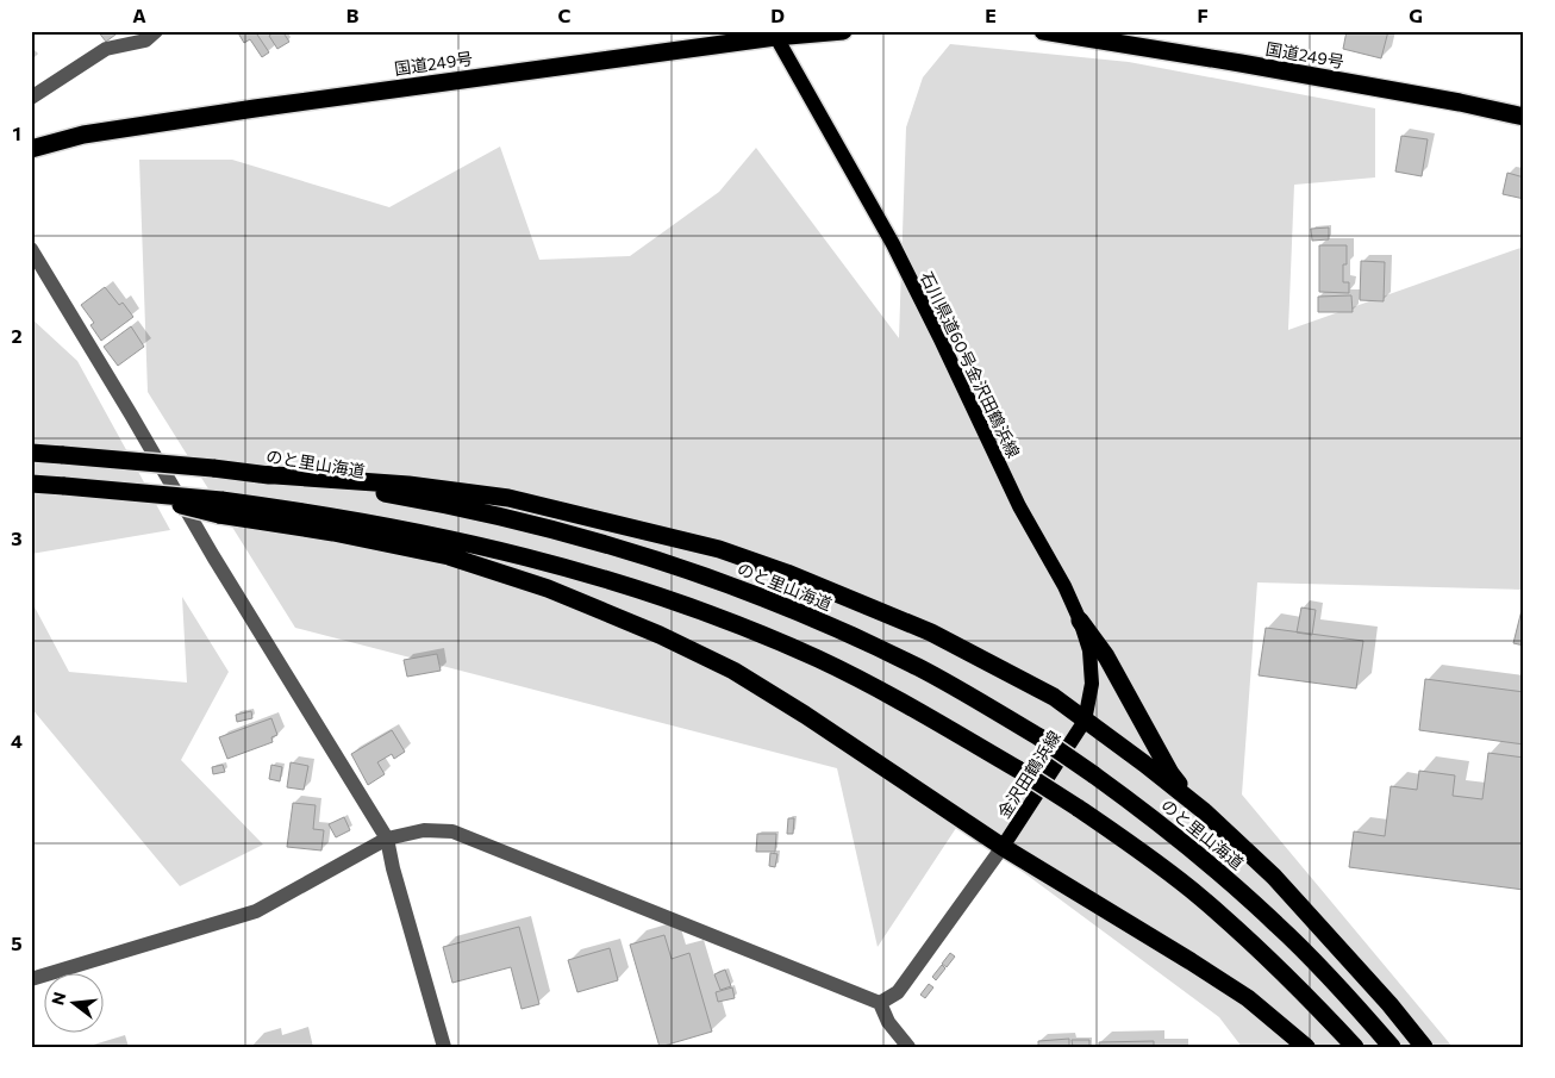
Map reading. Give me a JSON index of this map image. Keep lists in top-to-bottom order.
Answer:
{
  "streets": {
    "highway": ["国道249号", "のと里山海道"],
    "main road": ["石川県道60号金沢田鶴浜線", "金沢田鶴浜線"]
  },
  "crossings": [
    ["国道249号", "石川県道60号金沢田鶴浜線"],
    ["石川県道60号金沢田鶴浜線", "金沢田鶴浜線"]
  ],
  "north": "left",
  "grid": {
    "columns": [
      "A",
      "B",
      "C",
      "D",
      "E",
      "F",
      "G"
    ],
    "rows": [
      "1",
      "2",
      "3",
      "4",
      "5"
    ]
  }
}
